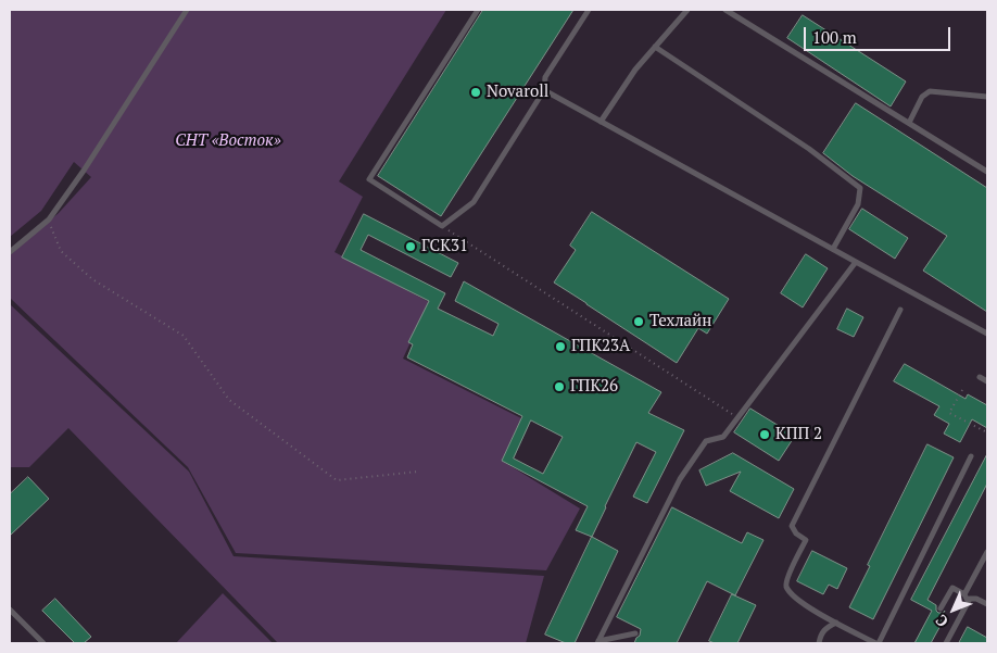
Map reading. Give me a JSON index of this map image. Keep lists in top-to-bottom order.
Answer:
{
  "parks": ["СНТ «Восток»"],
  "places": [
    "Novaroll",
    "ГСК31",
    "Техлайн",
    "ГПК23А",
    "ГПК26",
    "КПП 2"
  ],
  "scale_bar": "100 m",
  "north": "bottom left"
}
